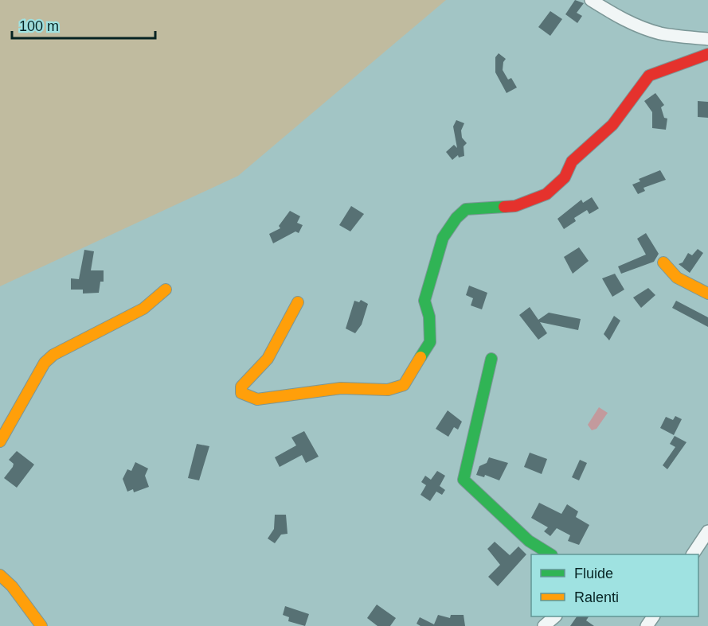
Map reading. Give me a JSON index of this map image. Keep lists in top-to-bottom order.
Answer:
{
  "legend": ["Fluide", "Ralenti"],
  "scale_bar": "100 m"
}
